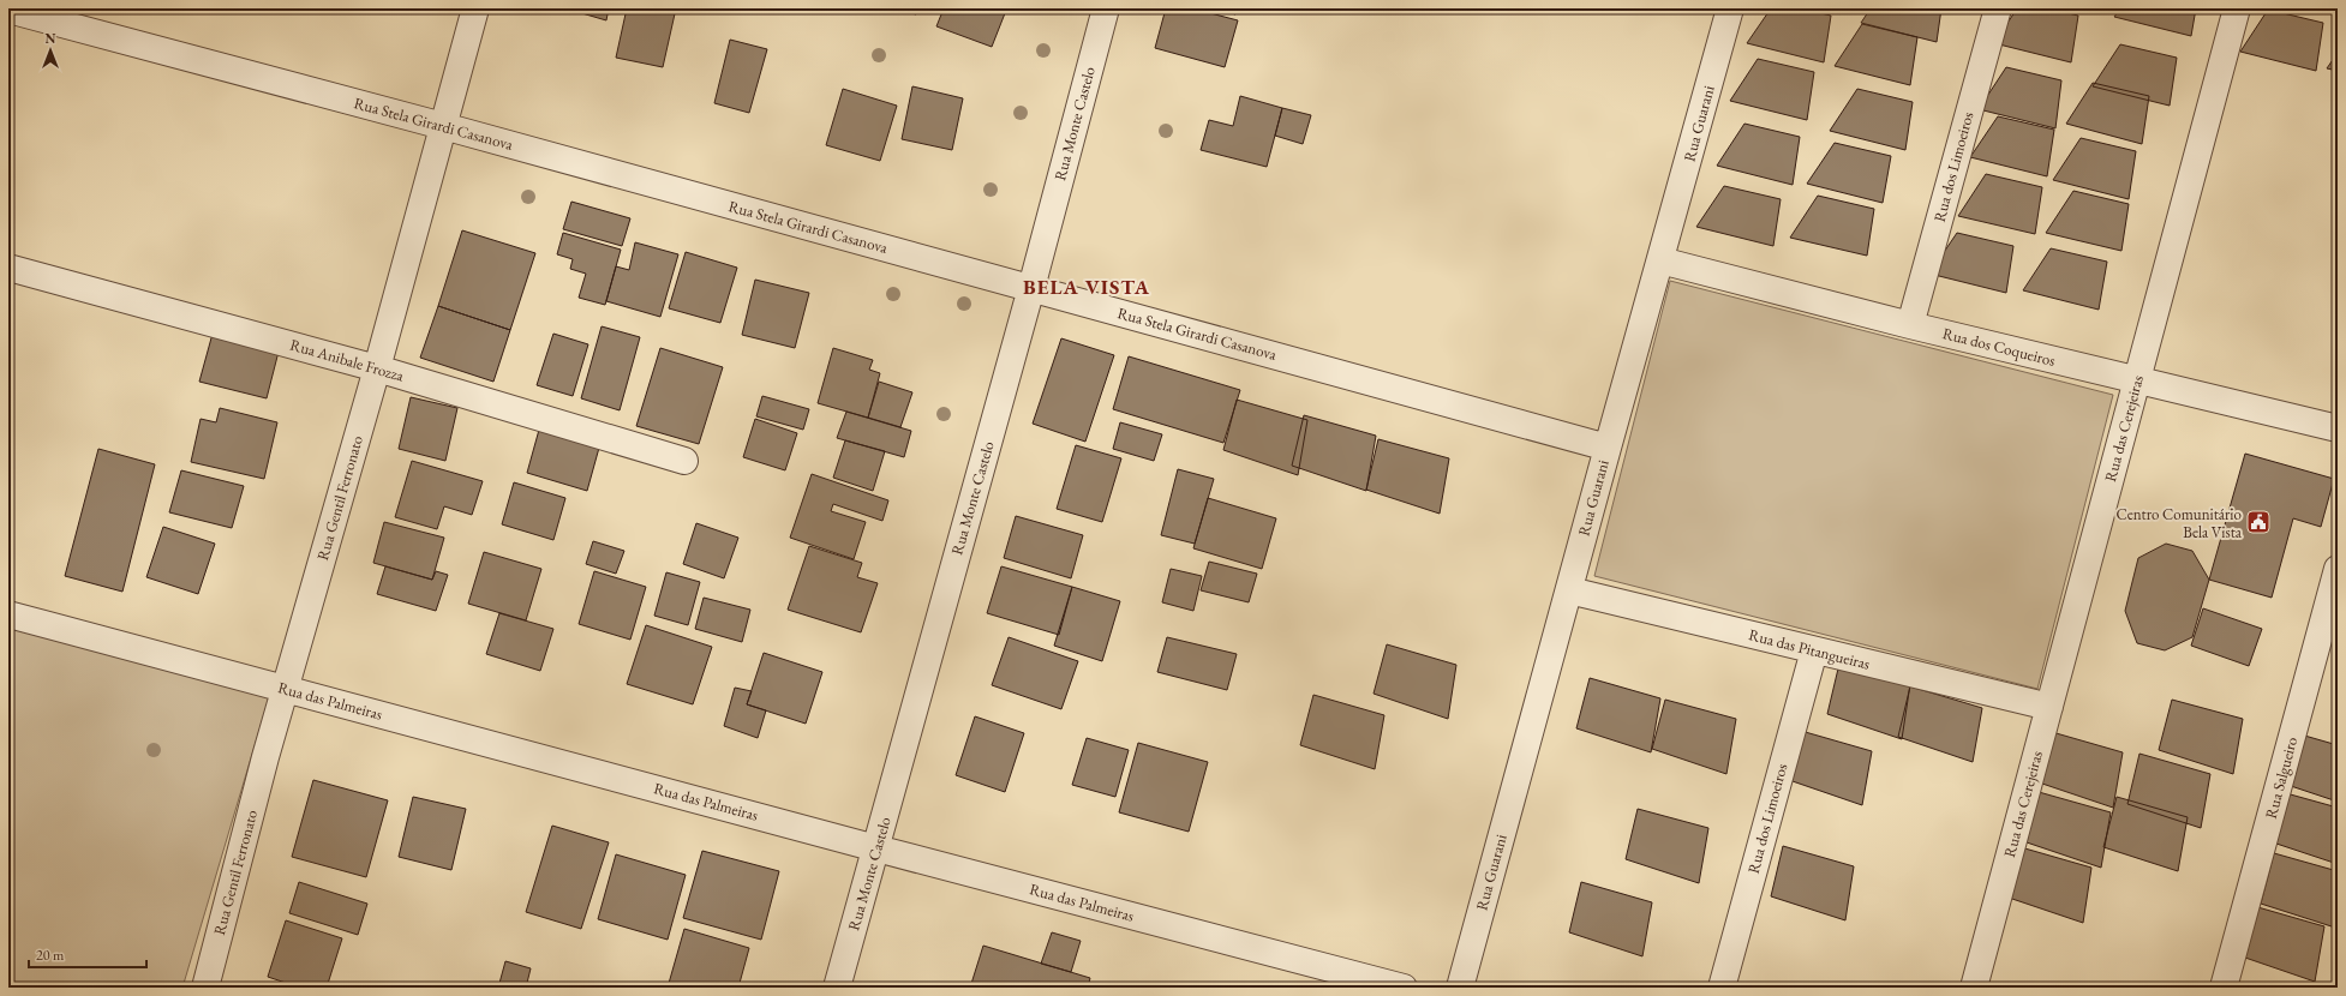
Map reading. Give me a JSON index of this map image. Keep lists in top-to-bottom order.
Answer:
{
  "streets": {
    "street": [
      "Rua Stela Girardi Casanova",
      "Rua Monte Castelo",
      "Rua Guarani",
      "Rua dos Limoeiros",
      "Rua dos Coqueiros",
      "Rua Anibale Frozza",
      "Rua das Cerejeiras",
      "Rua Gentil Ferronato",
      "Rua das Pitangueiras",
      "Rua das Palmeiras",
      "Rua Salgueiro"
    ]
  },
  "crossings": [
    ["Rua Stela Girardi Casanova", "Rua Monte Castelo"],
    ["Rua Stela Girardi Casanova", "Rua Guarani"],
    ["Rua Stela Girardi Casanova", "Rua Gentil Ferronato"],
    ["Rua Monte Castelo", "Rua das Palmeiras"],
    ["Rua Guarani", "Rua dos Coqueiros"],
    ["Rua Guarani", "Rua das Pitangueiras"],
    ["Rua dos Limoeiros", "Rua dos Coqueiros"],
    ["Rua dos Limoeiros", "Rua das Pitangueiras"],
    ["Rua dos Coqueiros", "Rua das Cerejeiras"],
    ["Rua Anibale Frozza", "Rua Gentil Ferronato"],
    ["Rua das Cerejeiras", "Rua das Pitangueiras"],
    ["Rua Gentil Ferronato", "Rua das Palmeiras"]
  ],
  "districts": ["BELA VISTA"],
  "places": {
    "public building": ["Centro Comunitário Bela Vista"]
  },
  "scale_bar": "20 m",
  "north": "top"
}
